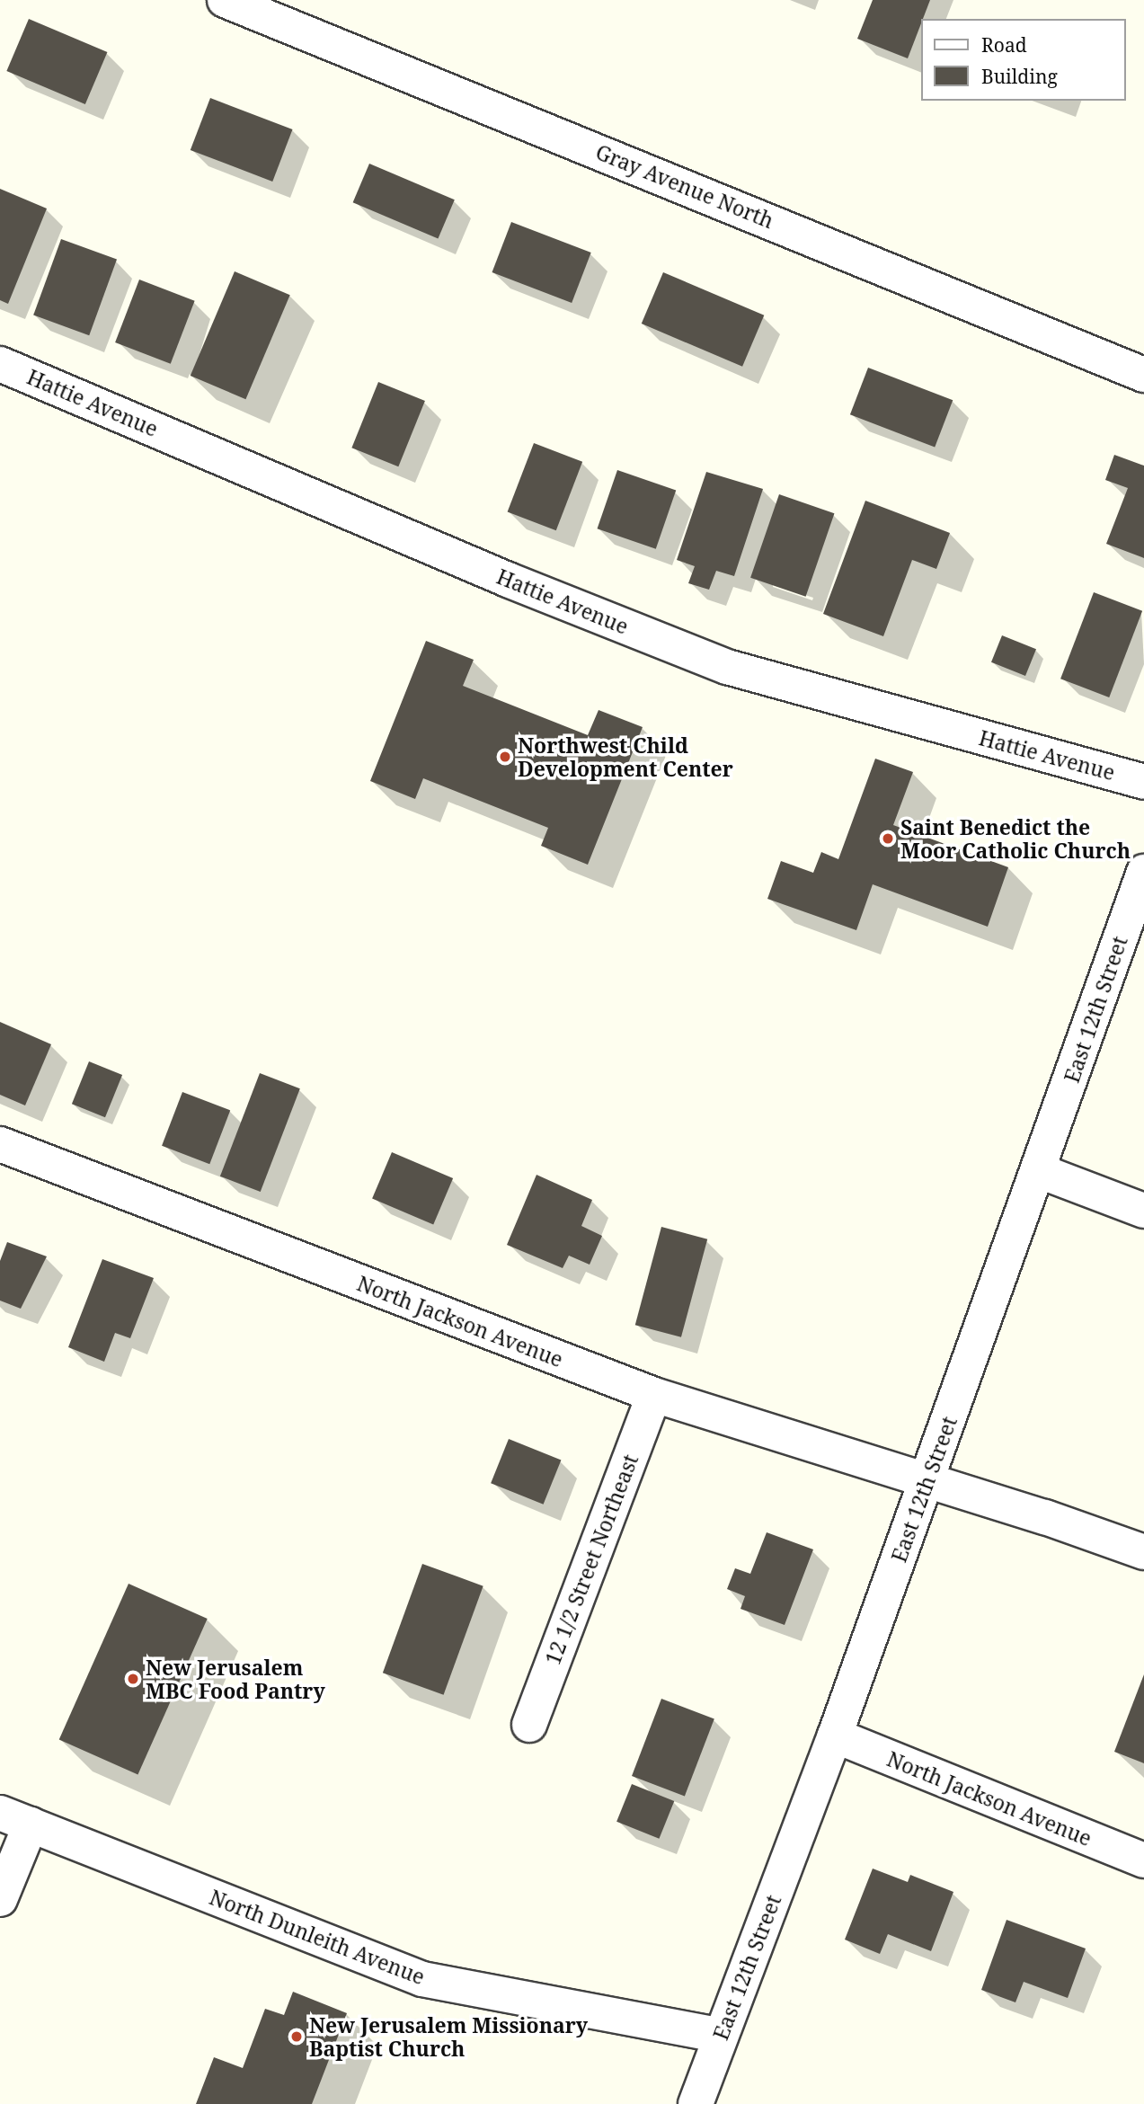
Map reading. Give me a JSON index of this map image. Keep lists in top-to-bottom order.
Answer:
{
  "streets": {
    "street": [
      "Gray Avenue North",
      "Hattie Avenue",
      "East 12th Street",
      "North Jackson Avenue",
      "12 1/2 Street Northeast",
      "North Dunleith Avenue"
    ]
  },
  "crossings": [
    ["East 12th Street", "North Jackson Avenue"],
    ["East 12th Street", "North Dunleith Avenue"],
    ["North Jackson Avenue", "12 1/2 Street Northeast"]
  ],
  "places": [
    "Northwest Child Development Center",
    "Saint Benedict the Moor Catholic Church",
    "New Jerusalem MBC Food Pantry",
    "New Jerusalem Missionary Baptist Church"
  ],
  "legend": ["Road", "Building"]
}
